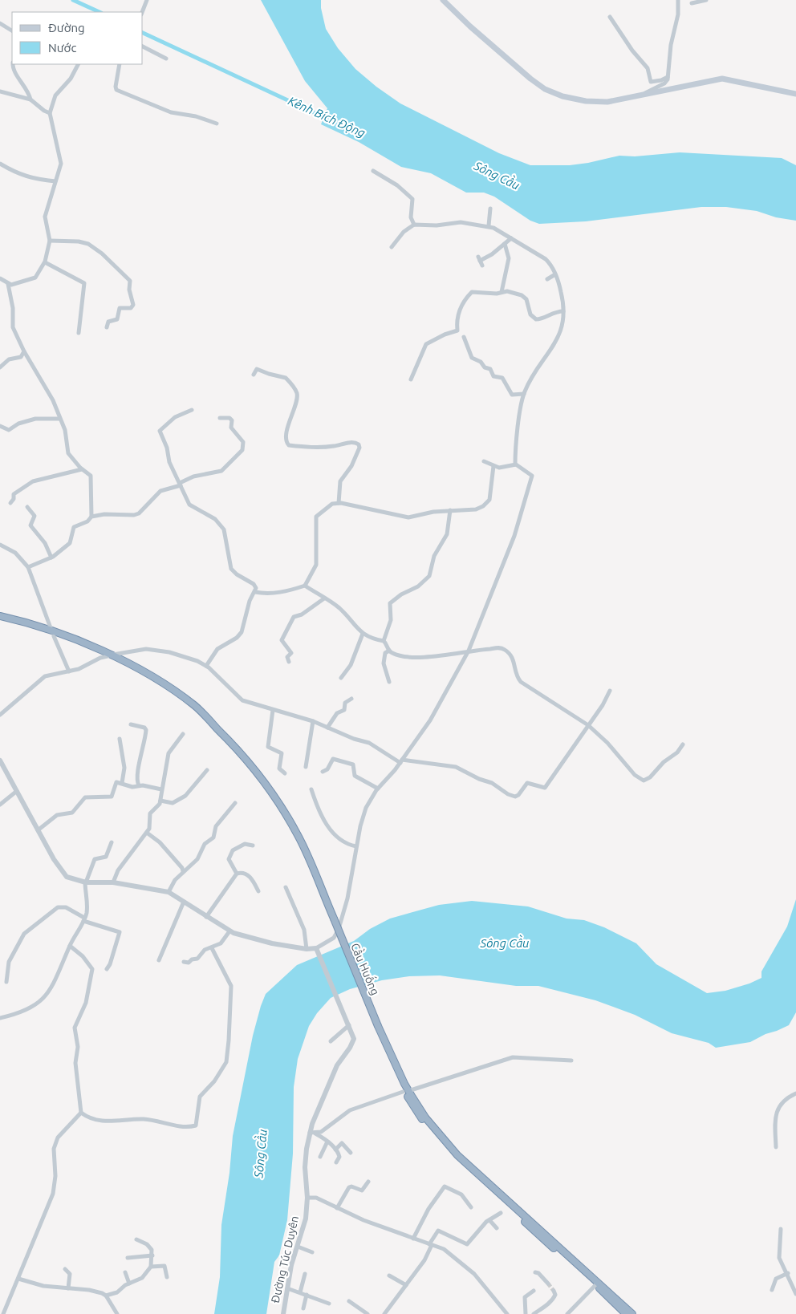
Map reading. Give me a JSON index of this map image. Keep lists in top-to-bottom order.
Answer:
{
  "streets": {
    "highway": ["Cầu Huống"],
    "street": ["Đường Túc Duyên"]
  },
  "water": ["Kênh Bích Động", "Sông Cầu"],
  "legend": ["Đường", "Nước"]
}
